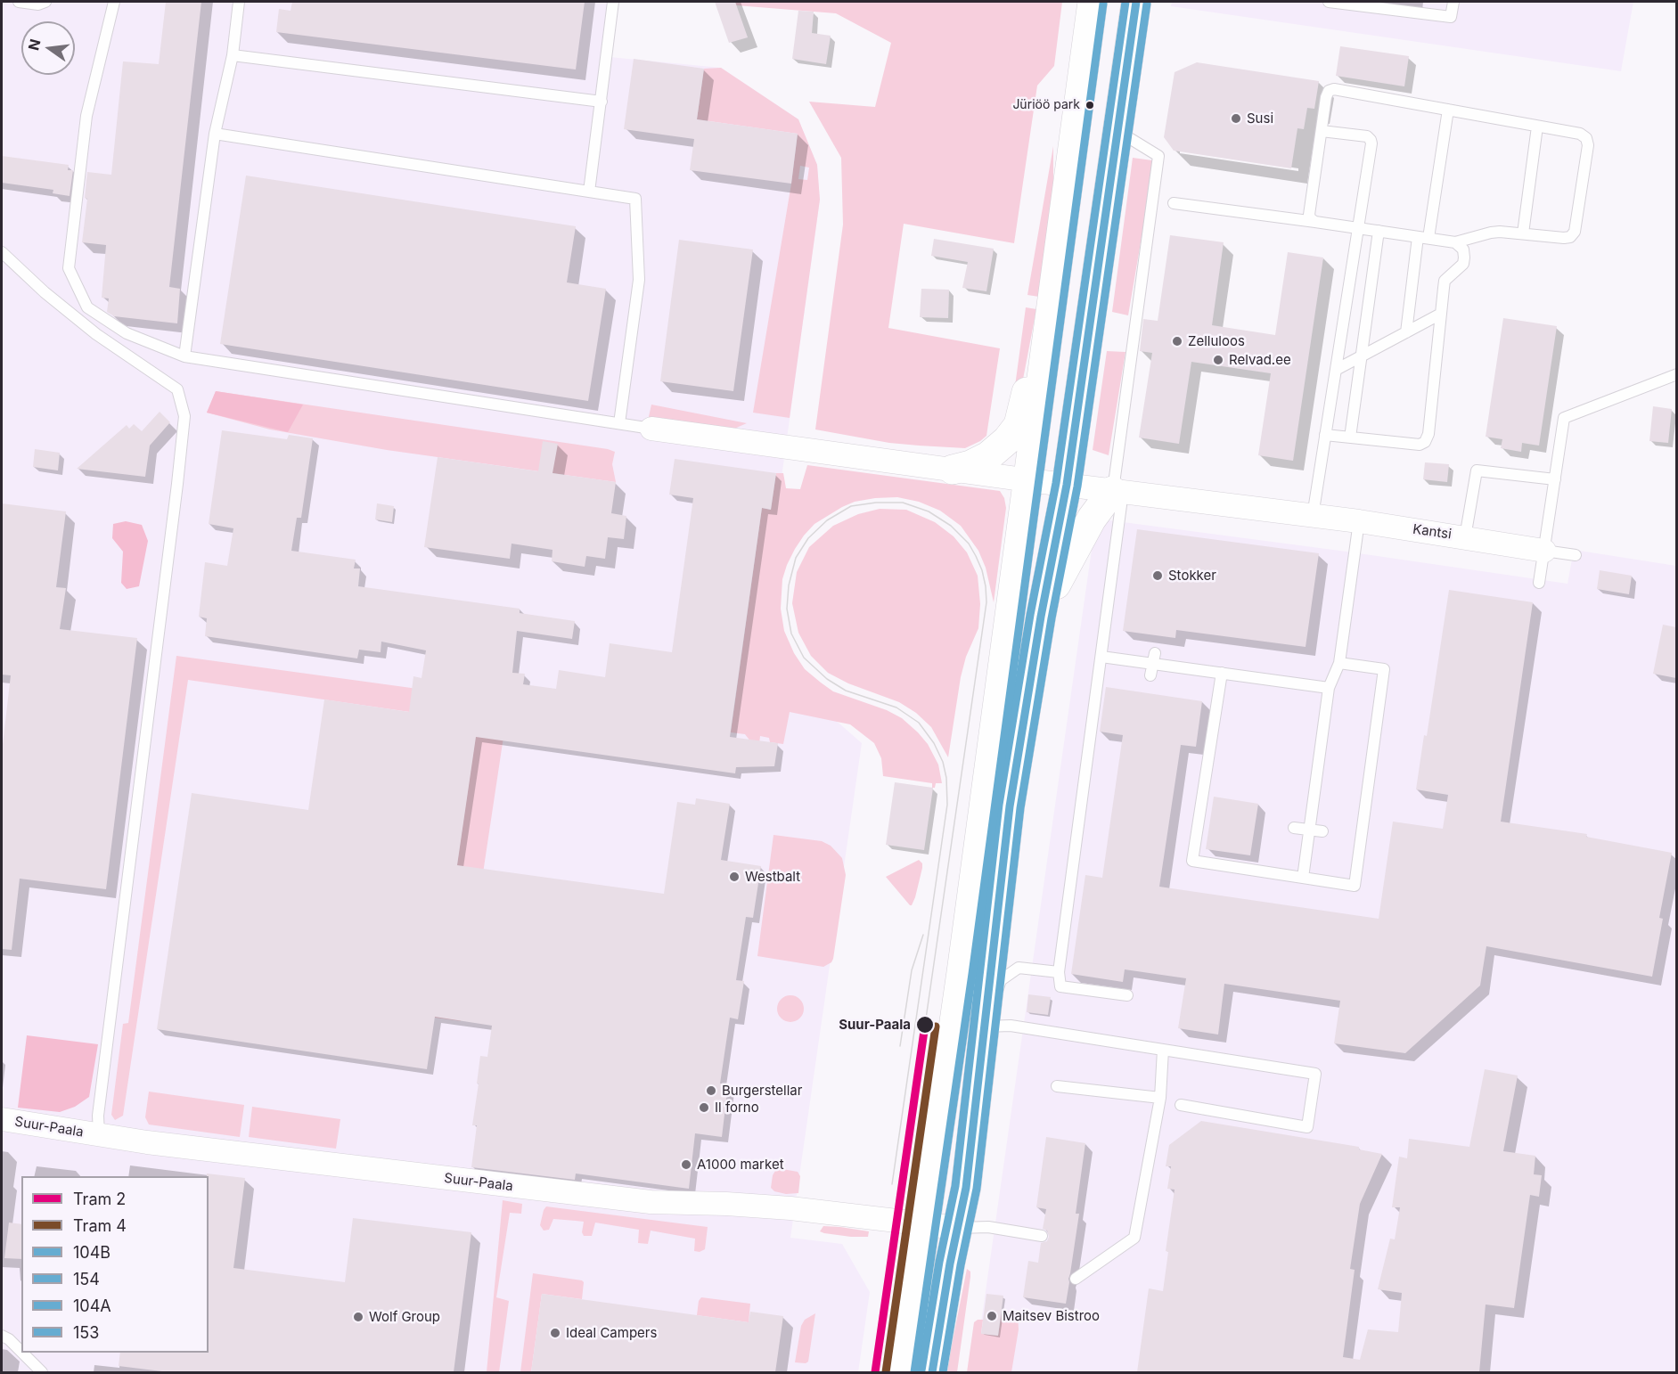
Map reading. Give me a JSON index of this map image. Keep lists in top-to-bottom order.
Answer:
{
  "streets": {
    "street": ["Kantsi", "Suur-Paala"]
  },
  "places": [
    "Jüriöö park",
    "Susi",
    "Zelluloos",
    "Relvad.ee",
    "Stokker",
    "Westbalt",
    "Suur-Paala",
    "Burgerstellar",
    "Il forno",
    "A1000 market",
    "Maitsev Bistroo",
    "Wolf Group",
    "Ideal Campers"
  ],
  "lines": [
    "transit line 104B",
    "transit line 104A",
    "transit line 154",
    "transit line 153",
    "tram line 2",
    "tram line 4"
  ],
  "legend": [
    "Tram 2",
    "Tram 4",
    "104B",
    "154",
    "104A",
    "153"
  ],
  "north": "left"
}
